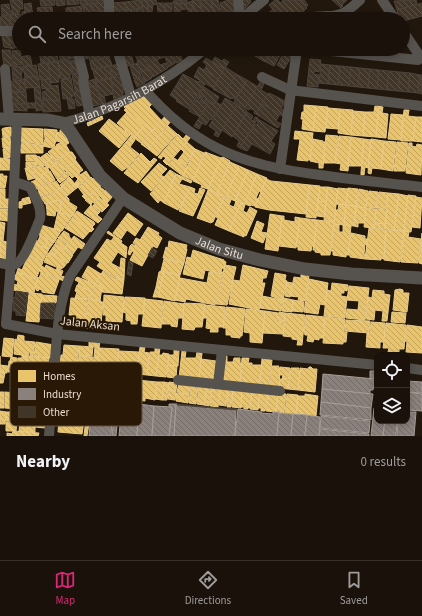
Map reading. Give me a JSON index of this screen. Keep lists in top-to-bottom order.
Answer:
{
  "streets": {
    "street": ["Jalan Pagarsih Barat", "Jalan Situ", "Jalan Aksan"]
  },
  "crossings": [
    ["Jalan Pagarsih Barat", "Jalan Situ"],
    ["Jalan Pagarsih Barat", "Jalan Aksan"]
  ],
  "legend": ["Homes", "Industry", "Other"],
  "page": {
    "search": "Search here",
    "heading": ["Nearby", "0 results"],
    "nav": ["Map", "Directions", "Saved"]
  }
}
